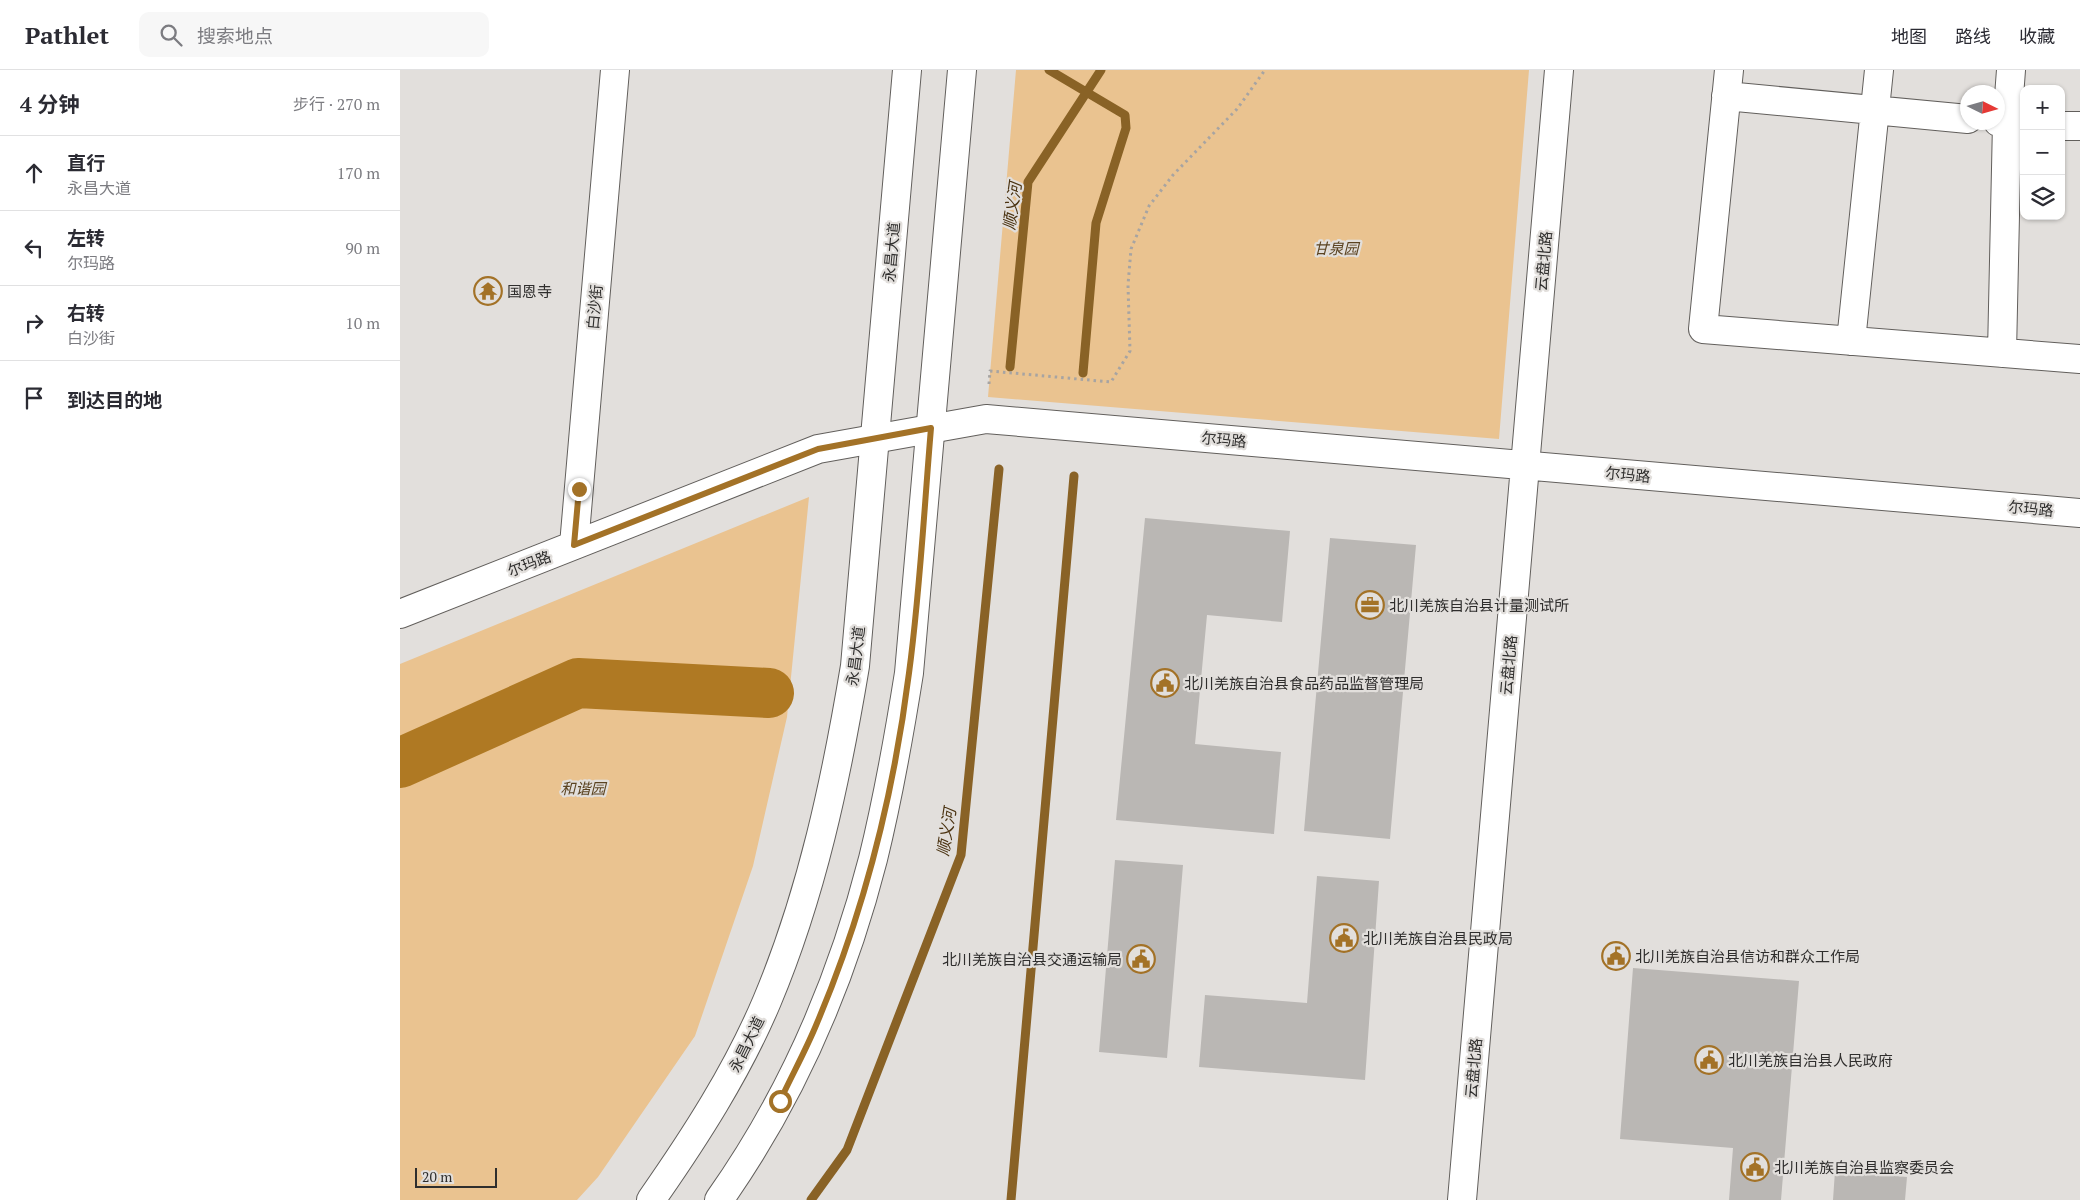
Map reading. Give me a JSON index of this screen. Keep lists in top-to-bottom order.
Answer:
{
  "streets": {
    "street": [
      "永昌大道",
      "云盘北路",
      "白沙街",
      "尔玛路"
    ]
  },
  "crossings": [
    ["永昌大道", "尔玛路"],
    ["云盘北路", "尔玛路"],
    ["白沙街", "尔玛路"]
  ],
  "water": ["顺义河"],
  "parks": ["甘泉园", "和谐园"],
  "places": {
    "temple": ["国恩寺"],
    "office": ["北川羌族自治县计量测试所"],
    "public building": [
      "北川羌族自治县食品药品监督管理局",
      "北川羌族自治县民政局",
      "北川羌族自治县信访和群众工作局",
      "北川羌族自治县交通运输局",
      "北川羌族自治县人民政府",
      "北川羌族自治县监察委员会"
    ]
  },
  "scale_bar": "20 m",
  "north": "right",
  "page": {
    "header": "Pathlet",
    "search": "搜索地点",
    "nav": ["地图", "路线", "收藏"],
    "heading": ["4 分钟", "步行 · 270 m"],
    "map_buttons": ["+", "−"],
    "list": [
      ["直行", "永昌大道", "170 m"],
      ["左转", "尔玛路", "90 m"],
      ["右转", "白沙街", "10 m"],
      "到达目的地"
    ],
    "scale": "20 m"
  }
}
